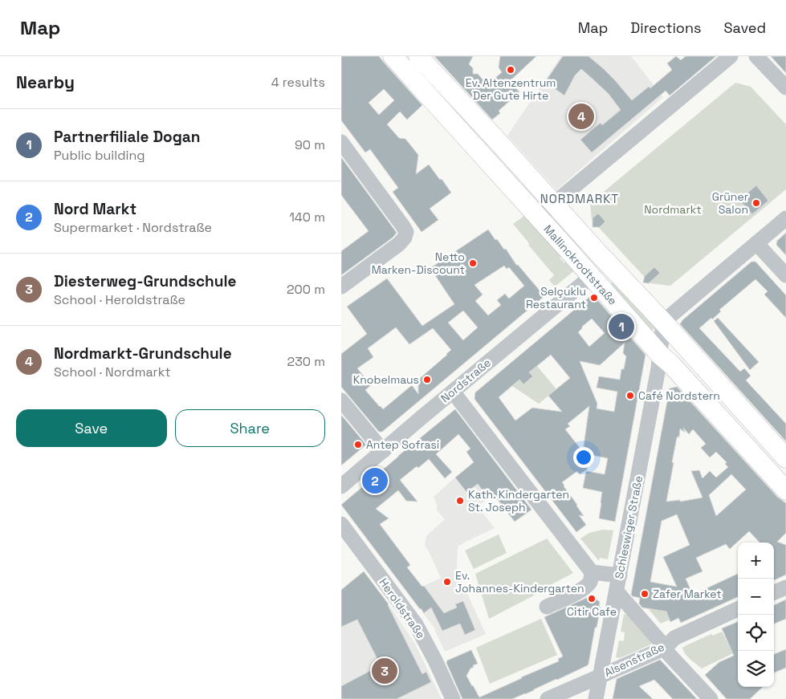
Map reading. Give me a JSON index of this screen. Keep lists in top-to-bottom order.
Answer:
{
  "streets": {
    "main road": ["Mallinckrodtstraße"],
    "street": [
      "Nordstraße",
      "Schleswiger Straße",
      "Heroldstraße",
      "Alsenstraße"
    ]
  },
  "crossings": [
    ["Mallinckrodtstraße", "Nordstraße"],
    ["Mallinckrodtstraße", "Schleswiger Straße"],
    ["Schleswiger Straße", "Alsenstraße"]
  ],
  "districts": ["NORDMARKT"],
  "parks": ["Nordmarkt"],
  "places": [
    "Ev. Altenzentrum Der Gute Hirte",
    "Grüner Salon",
    "Netto Marken-Discount",
    "Selçuklu Restaurant",
    "Knobelmaus",
    "Café Nordstern",
    "Antep Sofrasi",
    "Kath. Kindergarten St. Joseph",
    "Ev. Johannes-Kindergarten",
    "Zafer Market",
    "Citir Cafe"
  ],
  "page": {
    "header": "Map",
    "nav": ["Map", "Directions", "Saved"],
    "heading": ["Nearby", "4 results"],
    "pins": [
      "4",
      "1",
      "2",
      "3"
    ],
    "list": [
      {
        "mark": "1",
        "name": "Partnerfiliale Dogan",
        "note": "Public building",
        "value": "90 m"
      },
      {
        "mark": "2",
        "name": "Nord Markt",
        "note": "Supermarket · Nordstraße",
        "value": "140 m"
      },
      {
        "mark": "3",
        "name": "Diesterweg-Grundschule",
        "note": "School · Heroldstraße",
        "value": "200 m"
      },
      {
        "mark": "4",
        "name": "Nordmarkt-Grundschule",
        "note": "School · Nordmarkt",
        "value": "230 m"
      }
    ],
    "buttons": ["Save", "Share"],
    "map_buttons": ["+", "−"]
  }
}
